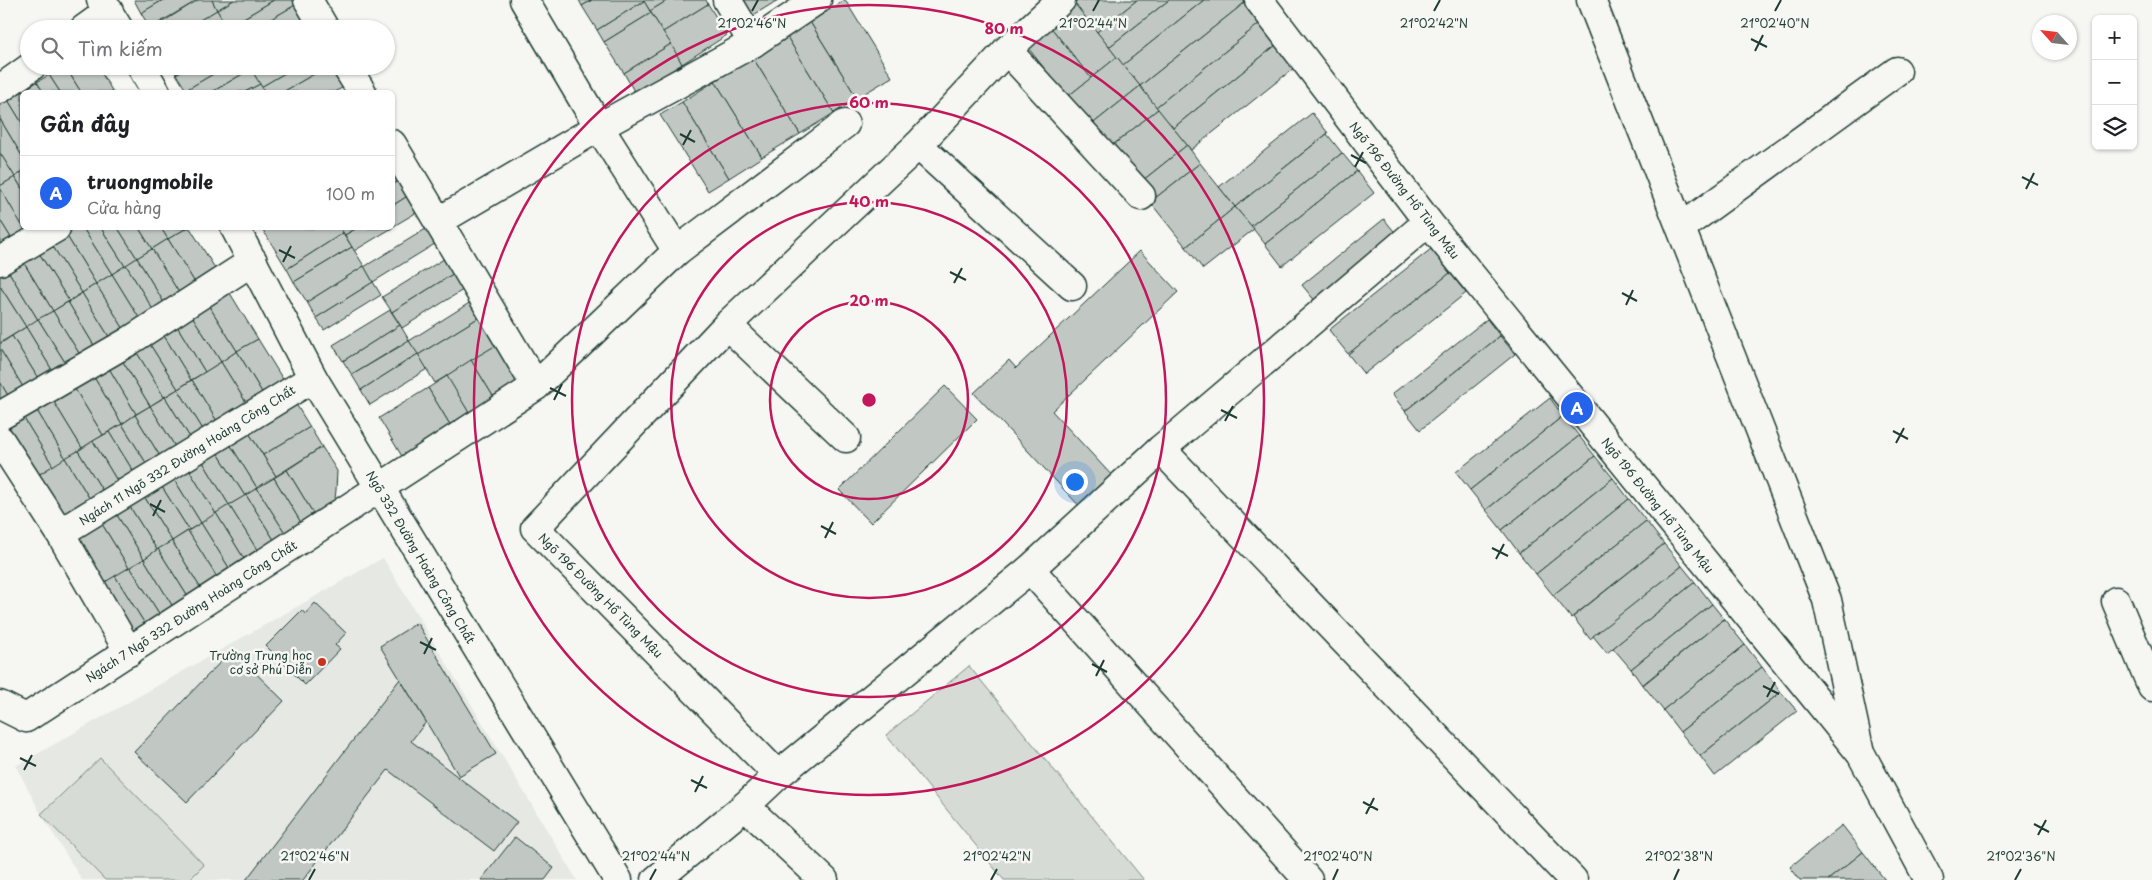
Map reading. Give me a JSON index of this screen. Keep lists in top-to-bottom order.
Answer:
{
  "streets": {
    "street": [
      "Ngõ 196 Đường Hồ Tùng Mậu",
      "Ngách 11 Ngõ 332 Đường Hoàng Công Chất",
      "Ngõ 332 Đường Hoàng Công Chất",
      "Ngách 7 Ngõ 332 Đường Hoàng Công Chất"
    ]
  },
  "crossings": [
    ["Ngách 11 Ngõ 332 Đường Hoàng Công Chất", "Ngõ 332 Đường Hoàng Công Chất"],
    ["Ngõ 332 Đường Hoàng Công Chất", "Ngách 7 Ngõ 332 Đường Hoàng Công Chất"]
  ],
  "places": ["Trường Trung học cơ sở Phú Diễn"],
  "north": "top left",
  "page": {
    "map_buttons": ["+", "−"],
    "search": "Tìm kiếm",
    "heading": "Gần đây",
    "list": [
      {
        "mark": "A",
        "name": "truongmobile",
        "note": "Cửa hàng",
        "value": "100 m"
      }
    ],
    "pins": "A"
  },
  "coordinates": [
    "21°02'46\"N",
    "21°02'44\"N",
    "21°02'42\"N",
    "21°02'40\"N",
    "21°02'38\"N",
    "21°02'36\"N"
  ],
  "rings": [
    "80 m",
    "60 m",
    "40 m",
    "20 m"
  ]
}
